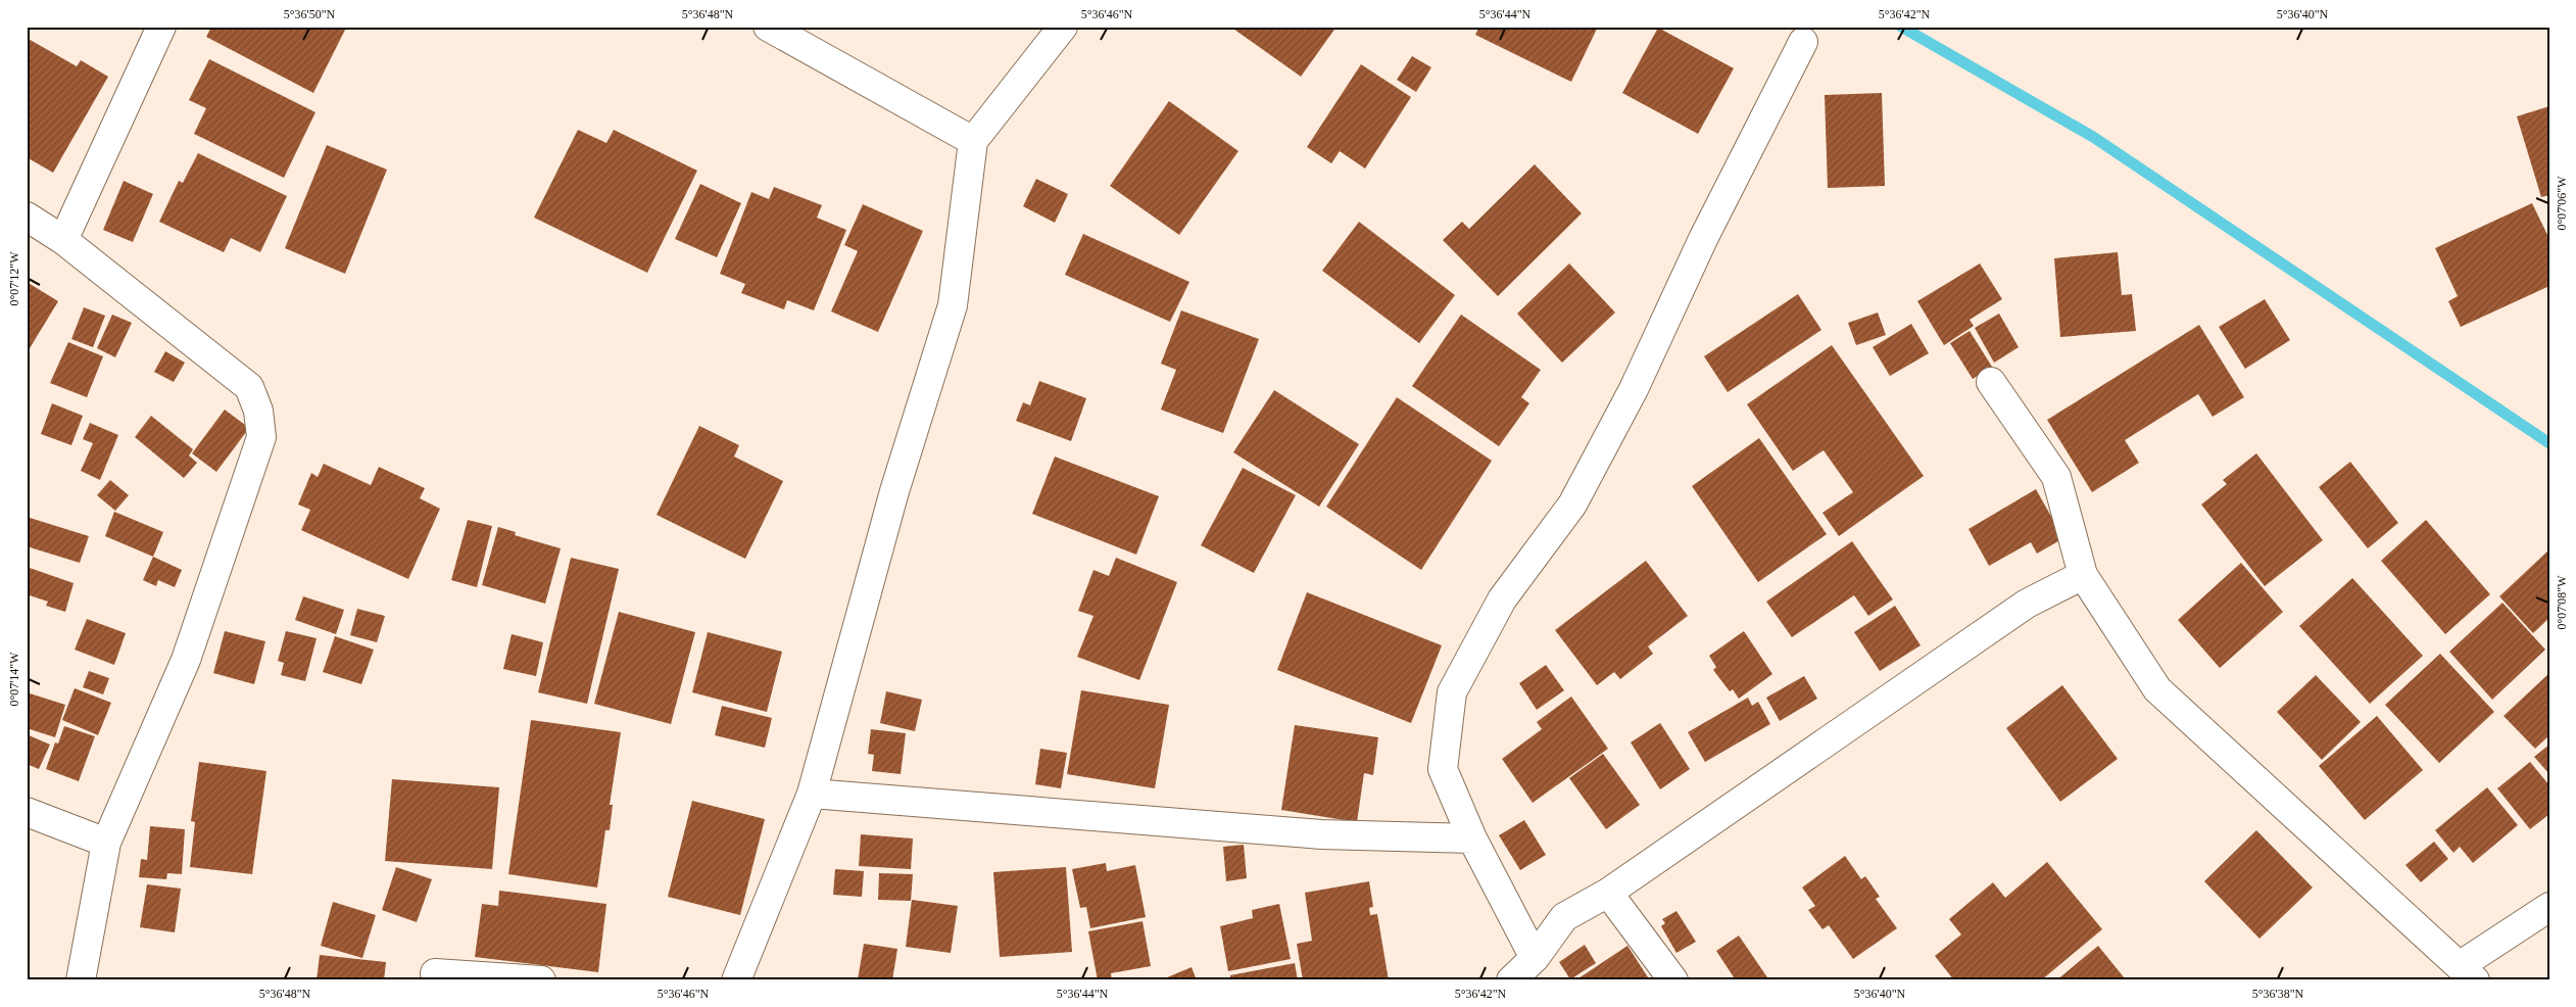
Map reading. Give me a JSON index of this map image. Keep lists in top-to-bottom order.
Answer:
{
  "coordinates": [
    "5°36'50\"N",
    "5°36'48\"N",
    "5°36'46\"N",
    "5°36'44\"N",
    "5°36'42\"N",
    "5°36'40\"N",
    "0°07'06\"W",
    "0°07'12\"W",
    "0°07'08\"W",
    "0°07'14\"W",
    "5°36'38\"N"
  ]
}
